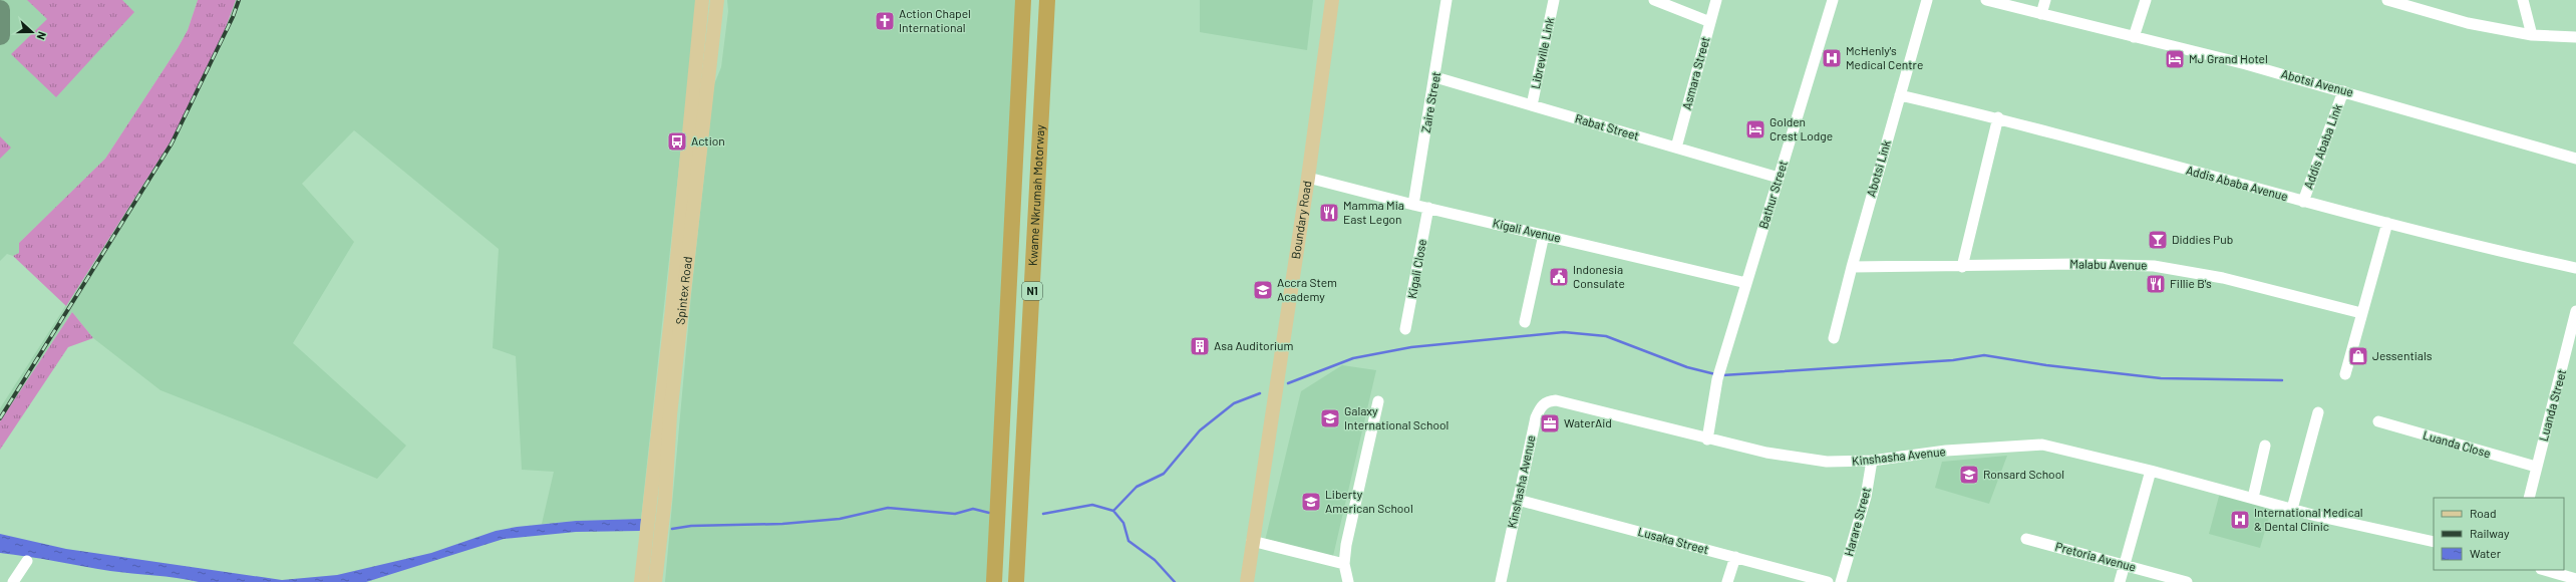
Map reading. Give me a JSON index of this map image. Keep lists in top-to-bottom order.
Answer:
{
  "streets": {
    "highway": ["Kwame Nkrumah Motorway", "N1"],
    "main road": ["Boundary Road", "Spintex Road"],
    "street": [
      "Libreville Link",
      "Asmara Street",
      "Abotsi Avenue",
      "Zaire Street",
      "Rabat Street",
      "Addis Ababa Link",
      "Abotsi Link",
      "Addis Ababa Avenue",
      "Bathur Street",
      "Kigali Avenue",
      "Malabu Avenue",
      "Kigali Close",
      "Luanda Street",
      "Luanda Close",
      "Kinshasha Avenue",
      "Harare Street",
      "Lusaka Street",
      "Pretoria Avenue"
    ]
  },
  "crossings": [
    ["Libreville Link", "Rabat Street"],
    ["Asmara Street", "Rabat Street"],
    ["Abotsi Avenue", "Addis Ababa Link"],
    ["Zaire Street", "Rabat Street"],
    ["Zaire Street", "Kigali Avenue"],
    ["Rabat Street", "Bathur Street"],
    ["Addis Ababa Link", "Addis Ababa Avenue"],
    ["Abotsi Link", "Addis Ababa Avenue"],
    ["Abotsi Link", "Malabu Avenue"],
    ["Bathur Street", "Kigali Avenue"],
    ["Bathur Street", "Kinshasha Avenue"],
    ["Boundary Road", "Kigali Avenue"],
    ["Kigali Avenue", "Kigali Close"],
    ["Luanda Street", "Luanda Close"],
    ["Kinshasha Avenue", "Harare Street"],
    ["Kinshasha Avenue", "Lusaka Street"]
  ],
  "places": {
    "church": ["Action Chapel International"],
    "hospital": ["McHenly's Medical Centre", "International Medical & Dental Clinic"],
    "hotel": ["MJ Grand Hotel", "Golden Crest Lodge"],
    "bus stop": ["Action"],
    "restaurant": ["Mamma Mia East Legon", "Fillie B's"],
    "bar": ["Diddies Pub"],
    "public building": ["Indonesia Consulate"],
    "school or university": [
      "Accra Stem Academy",
      "Galaxy International School",
      "Ronsard School",
      "Liberty American School"
    ],
    "building": ["Asa Auditorium"],
    "shop": ["Jessentials"],
    "office": ["WaterAid"]
  },
  "legend": ["Road", "Railway", "Water"],
  "north": "right"
}
